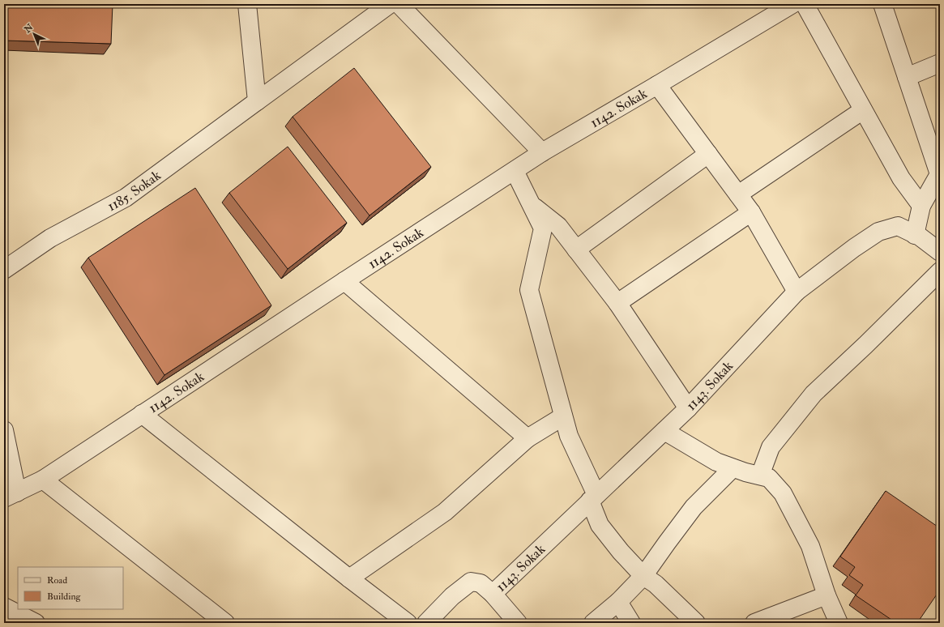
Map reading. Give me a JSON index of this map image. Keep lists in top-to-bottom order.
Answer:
{
  "streets": {
    "street": ["1142. Sokak", "1185. Sokak", "1143. Sokak"]
  },
  "legend": ["Road", "Building"],
  "north": "top left"
}
